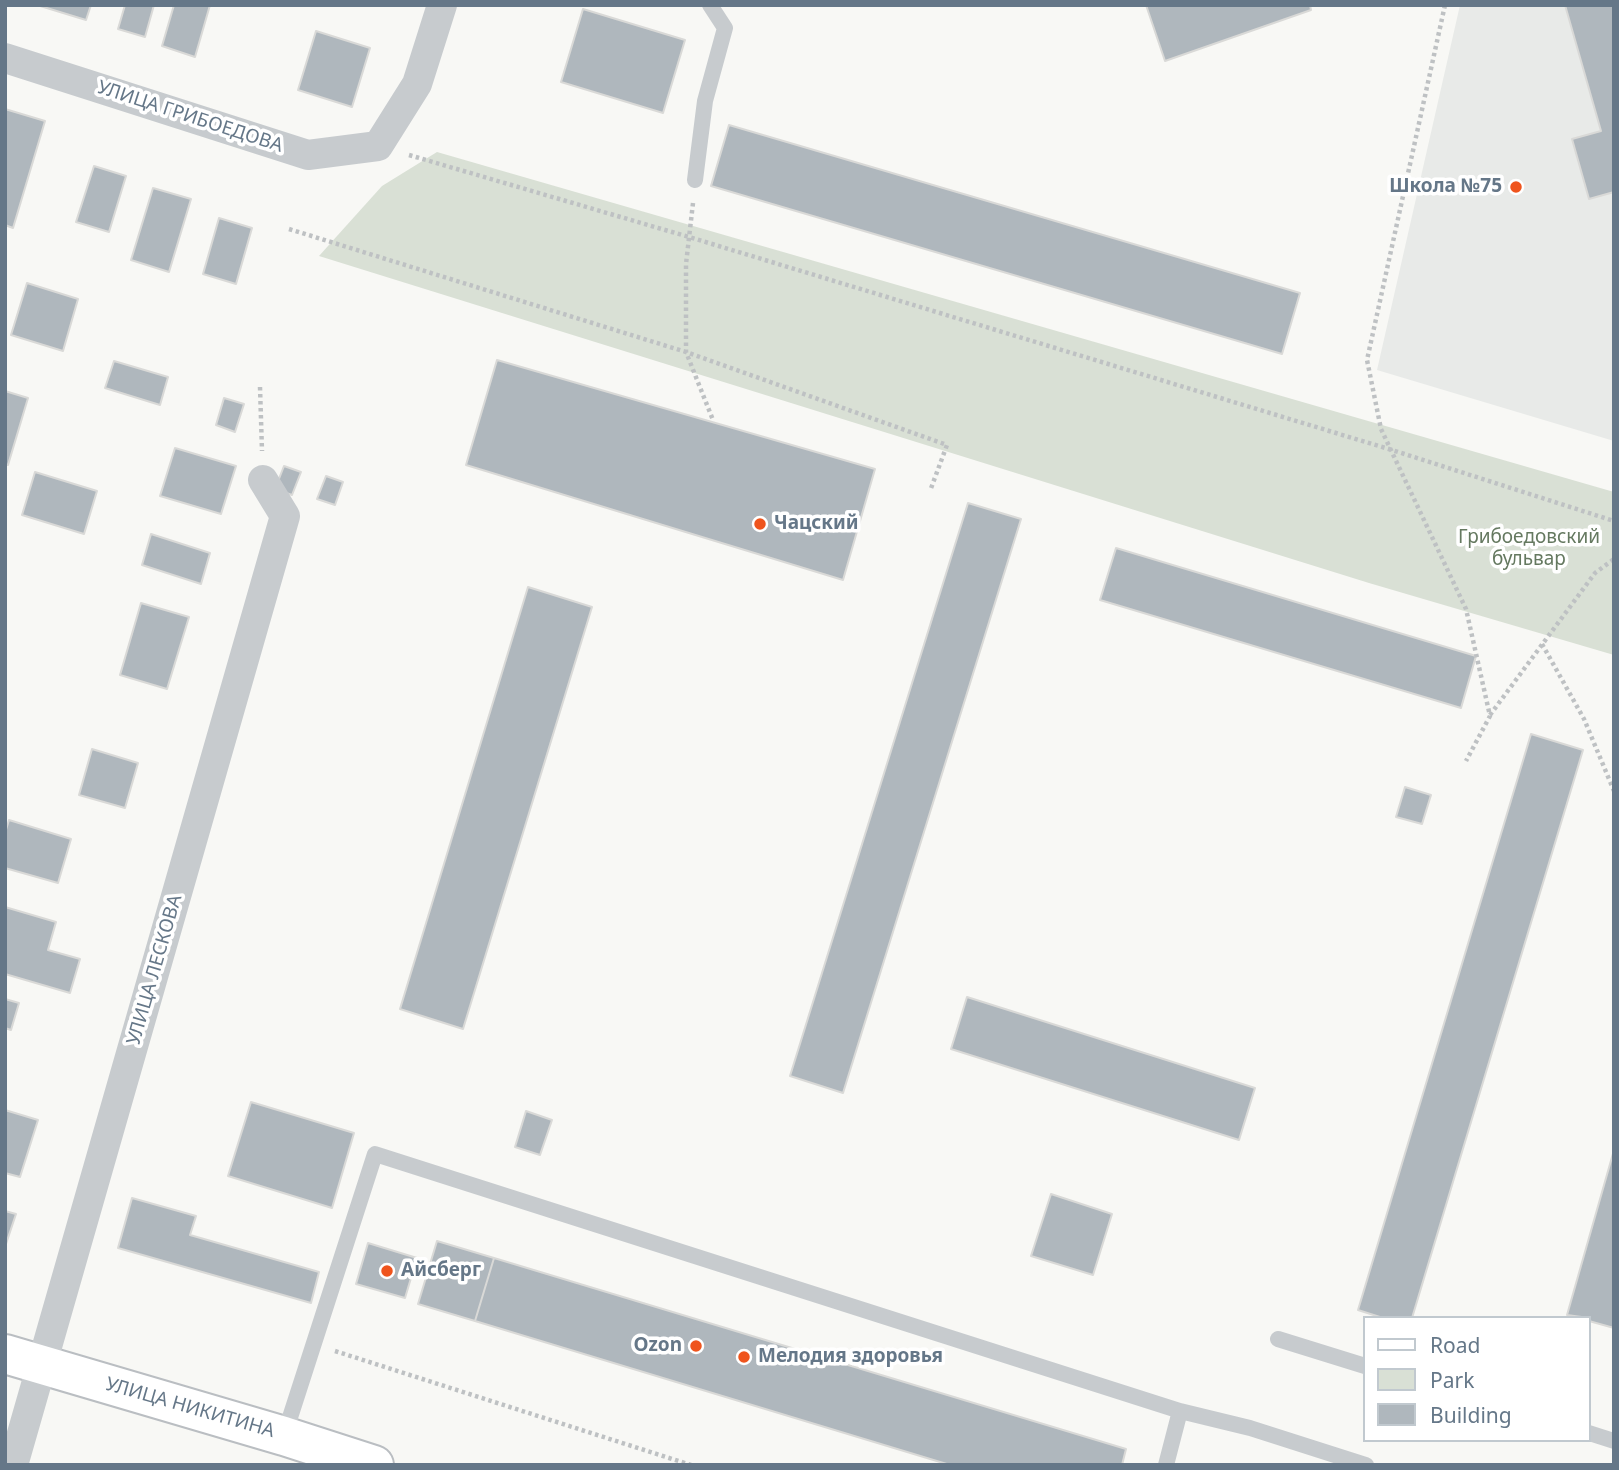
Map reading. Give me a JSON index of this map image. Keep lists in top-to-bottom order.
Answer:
{
  "streets": {
    "main road": ["УЛИЦА НИКИТИНА"],
    "street": ["УЛИЦА ГРИБОЕДОВА", "УЛИЦА ЛЕСКОВА"]
  },
  "crossings": [
    ["УЛИЦА ЛЕСКОВА", "УЛИЦА НИКИТИНА"]
  ],
  "parks": ["Грибоедовский бульвар"],
  "places": [
    "Школа №75",
    "Чацский",
    "Айсберг",
    "Ozon",
    "Мелодия здоровья"
  ],
  "legend": ["Road", "Park", "Building"]
}
